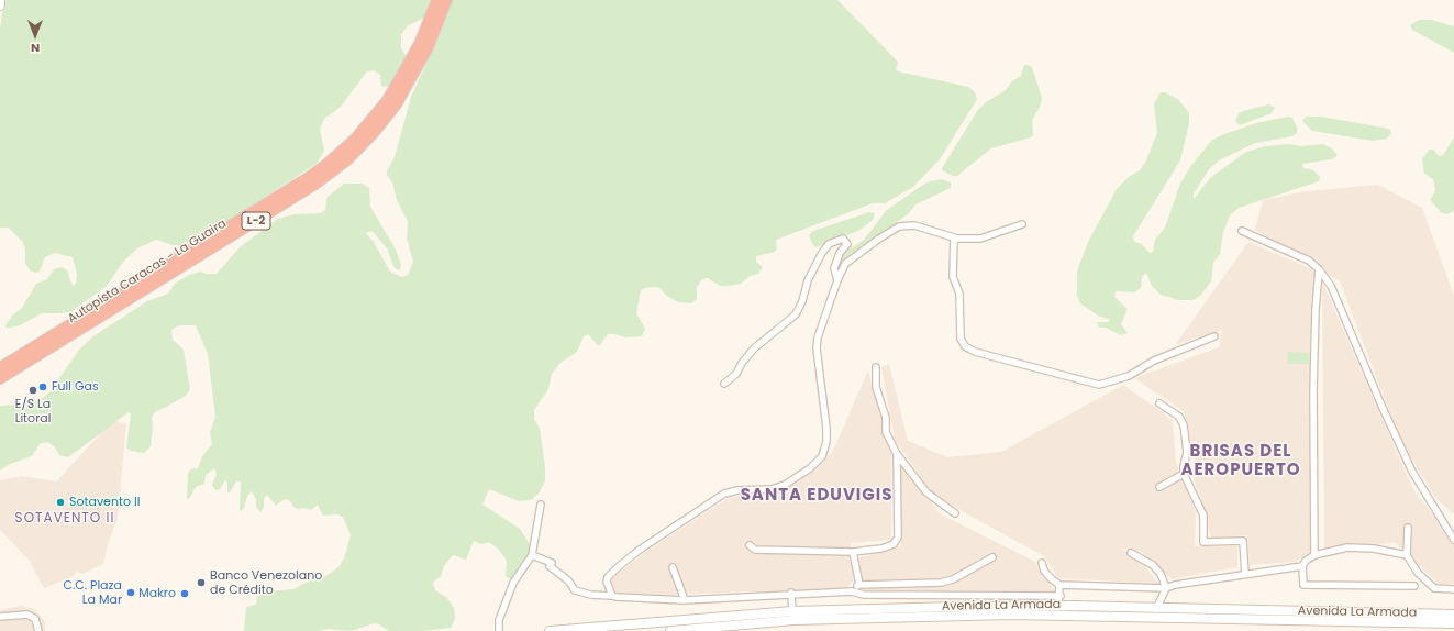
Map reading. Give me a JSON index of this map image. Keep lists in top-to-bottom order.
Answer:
{
  "streets": {
    "highway": ["L-2", "Autopista Caracas - La Guaira"],
    "main road": ["Avenida La Armada"]
  },
  "districts": ["BRISAS DEL AEROPUERTO", "SANTA EDUVIGIS", "SOTAVENTO II"],
  "places": [
    "Full Gas",
    "E/S La Litoral",
    "Sotavento II",
    "Banco Venezolano de Crédito",
    "C.C. Plaza La Mar",
    "Makro"
  ],
  "north": "bottom"
}
